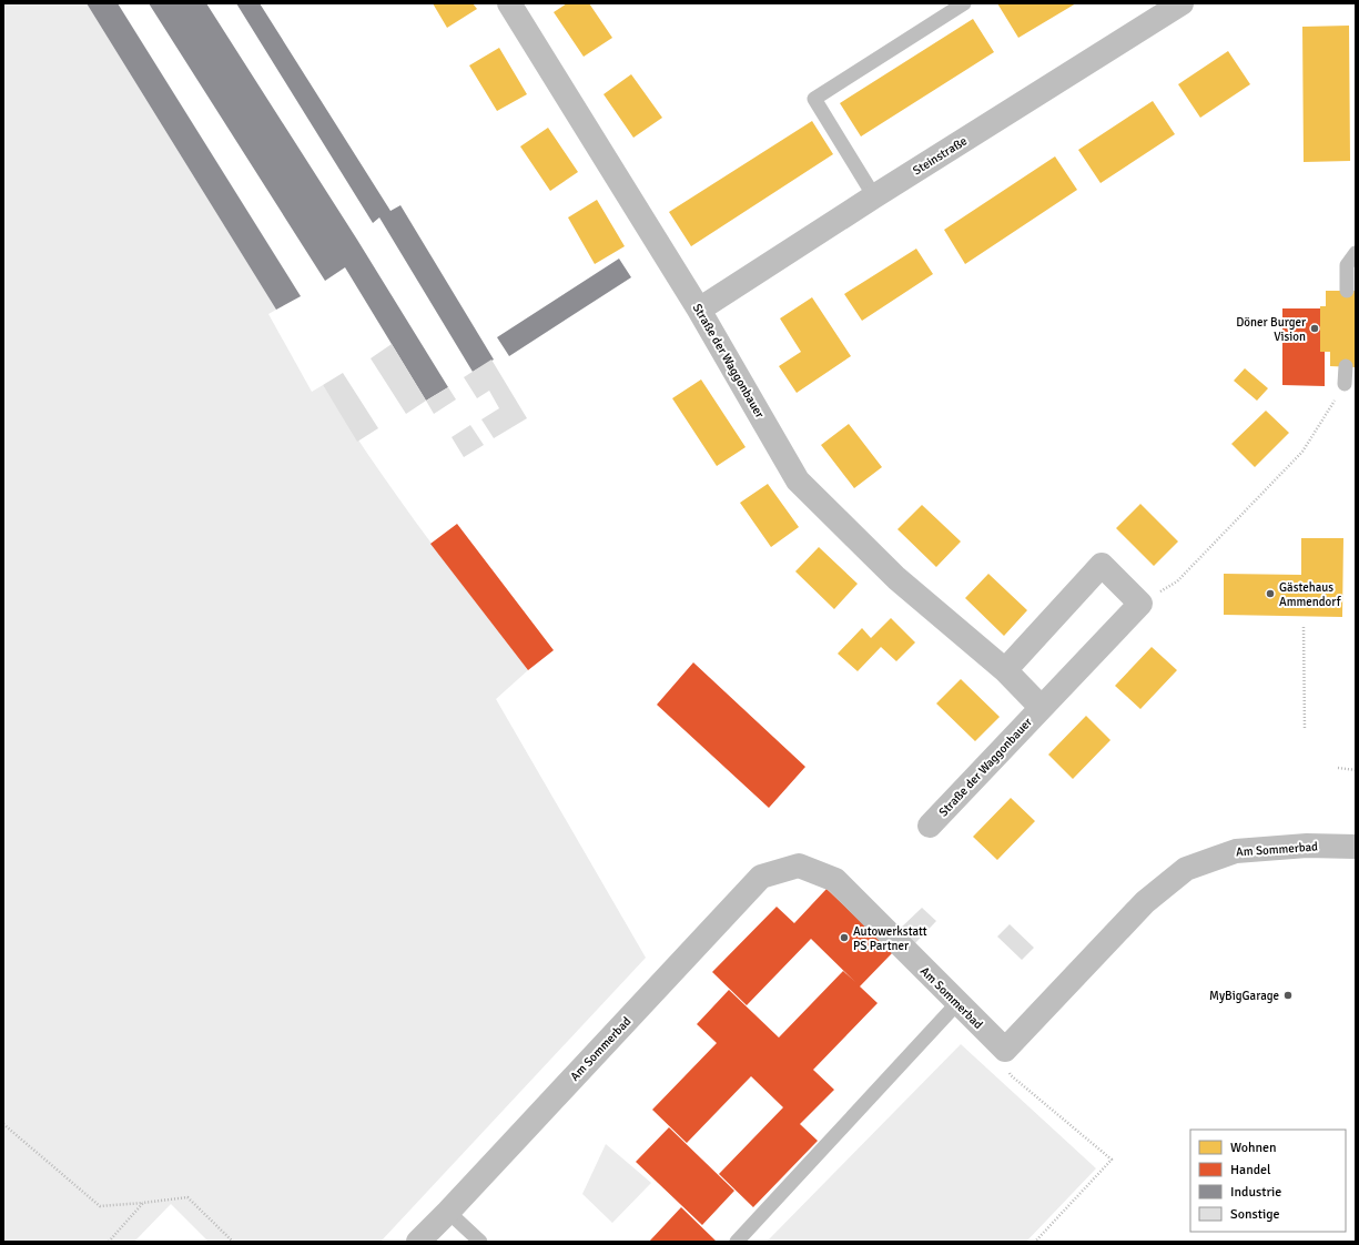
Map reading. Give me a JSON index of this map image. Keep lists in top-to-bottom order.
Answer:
{
  "streets": {
    "street": ["Steinstraße", "Straße der Waggonbauer", "Am Sommerbad"]
  },
  "crossings": [
    ["Steinstraße", "Straße der Waggonbauer"]
  ],
  "places": [
    "Döner Burger Vision",
    "Gästehaus Ammendorf",
    "Autowerkstatt PS Partner",
    "MyBigGarage"
  ],
  "legend": [
    "Wohnen",
    "Handel",
    "Industrie",
    "Sonstige"
  ]
}
